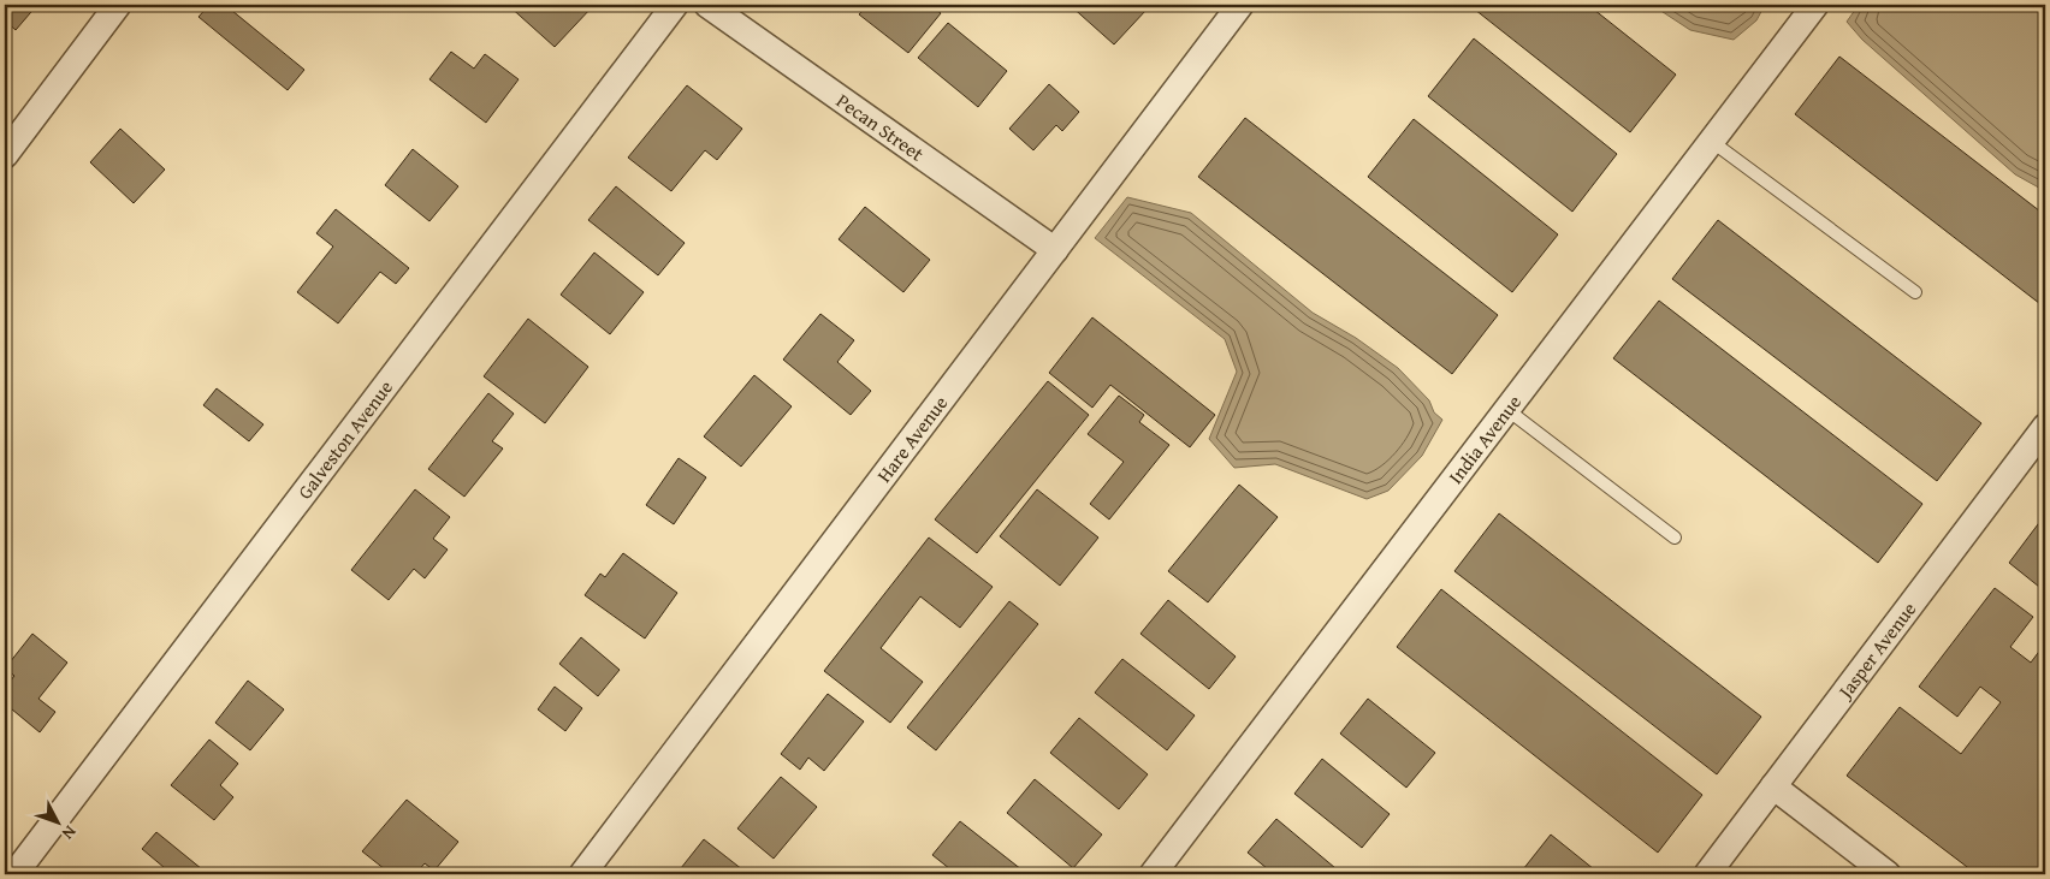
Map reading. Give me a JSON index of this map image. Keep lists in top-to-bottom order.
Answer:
{
  "streets": {
    "street": [
      "Pecan Street",
      "India Avenue",
      "Galveston Avenue",
      "Hare Avenue",
      "Jasper Avenue"
    ]
  },
  "crossings": [
    ["Pecan Street", "Hare Avenue"]
  ],
  "north": "bottom right"
}
